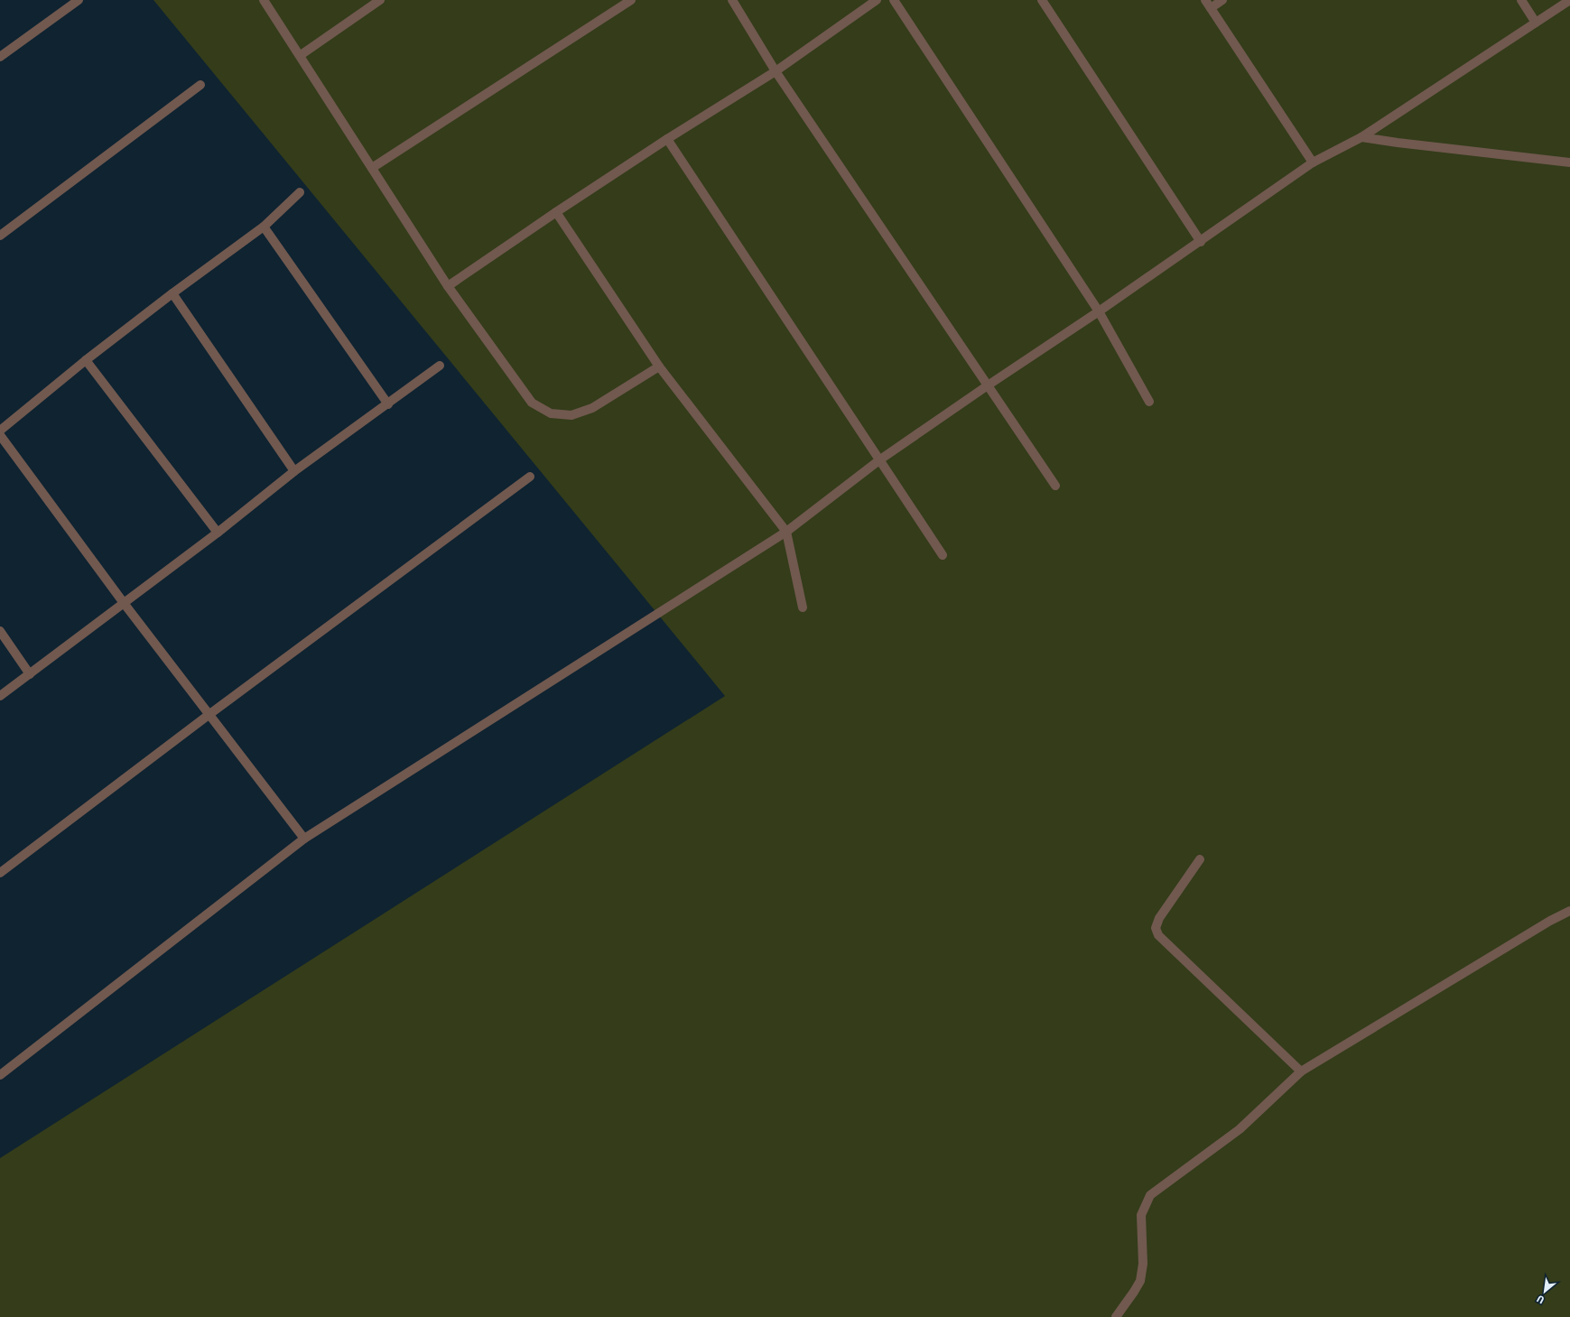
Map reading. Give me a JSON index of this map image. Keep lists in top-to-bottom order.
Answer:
{
  "north": "bottom left"
}
